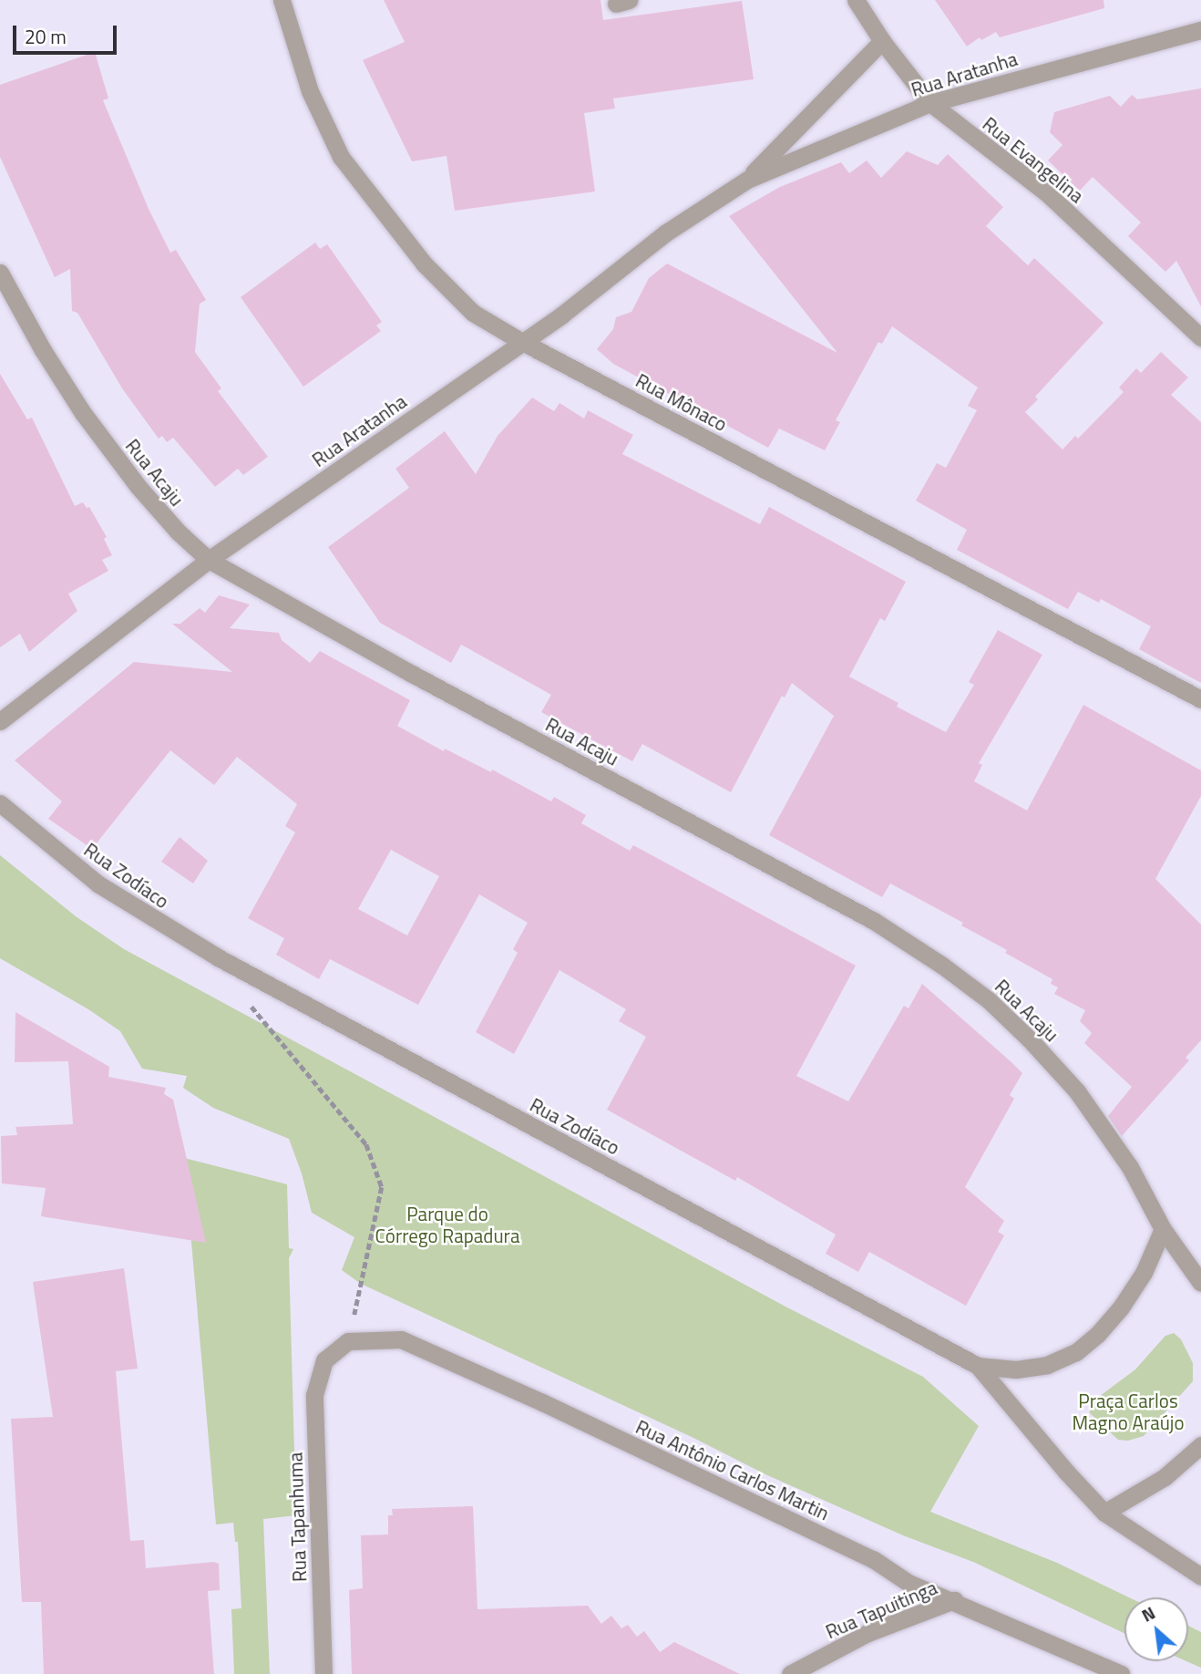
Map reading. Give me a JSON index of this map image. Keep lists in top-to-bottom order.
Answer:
{
  "streets": {
    "street": [
      "Rua Aratanha",
      "Rua Evangelina",
      "Rua Mônaco",
      "Rua Acaju",
      "Rua Zodíaco",
      "Rua Antônio Carlos Martin",
      "Rua Tapanhuma",
      "Rua Tapuitinga"
    ]
  },
  "crossings": [
    ["Rua Aratanha", "Rua Evangelina"],
    ["Rua Aratanha", "Rua Mônaco"],
    ["Rua Aratanha", "Rua Acaju"],
    ["Rua Antônio Carlos Martin", "Rua Tapanhuma"],
    ["Rua Antônio Carlos Martin", "Rua Tapuitinga"]
  ],
  "parks": ["Parque do Córrego Rapadura", "Praça Carlos Magno Araújo"],
  "scale_bar": "20 m",
  "north": "top left"
}
